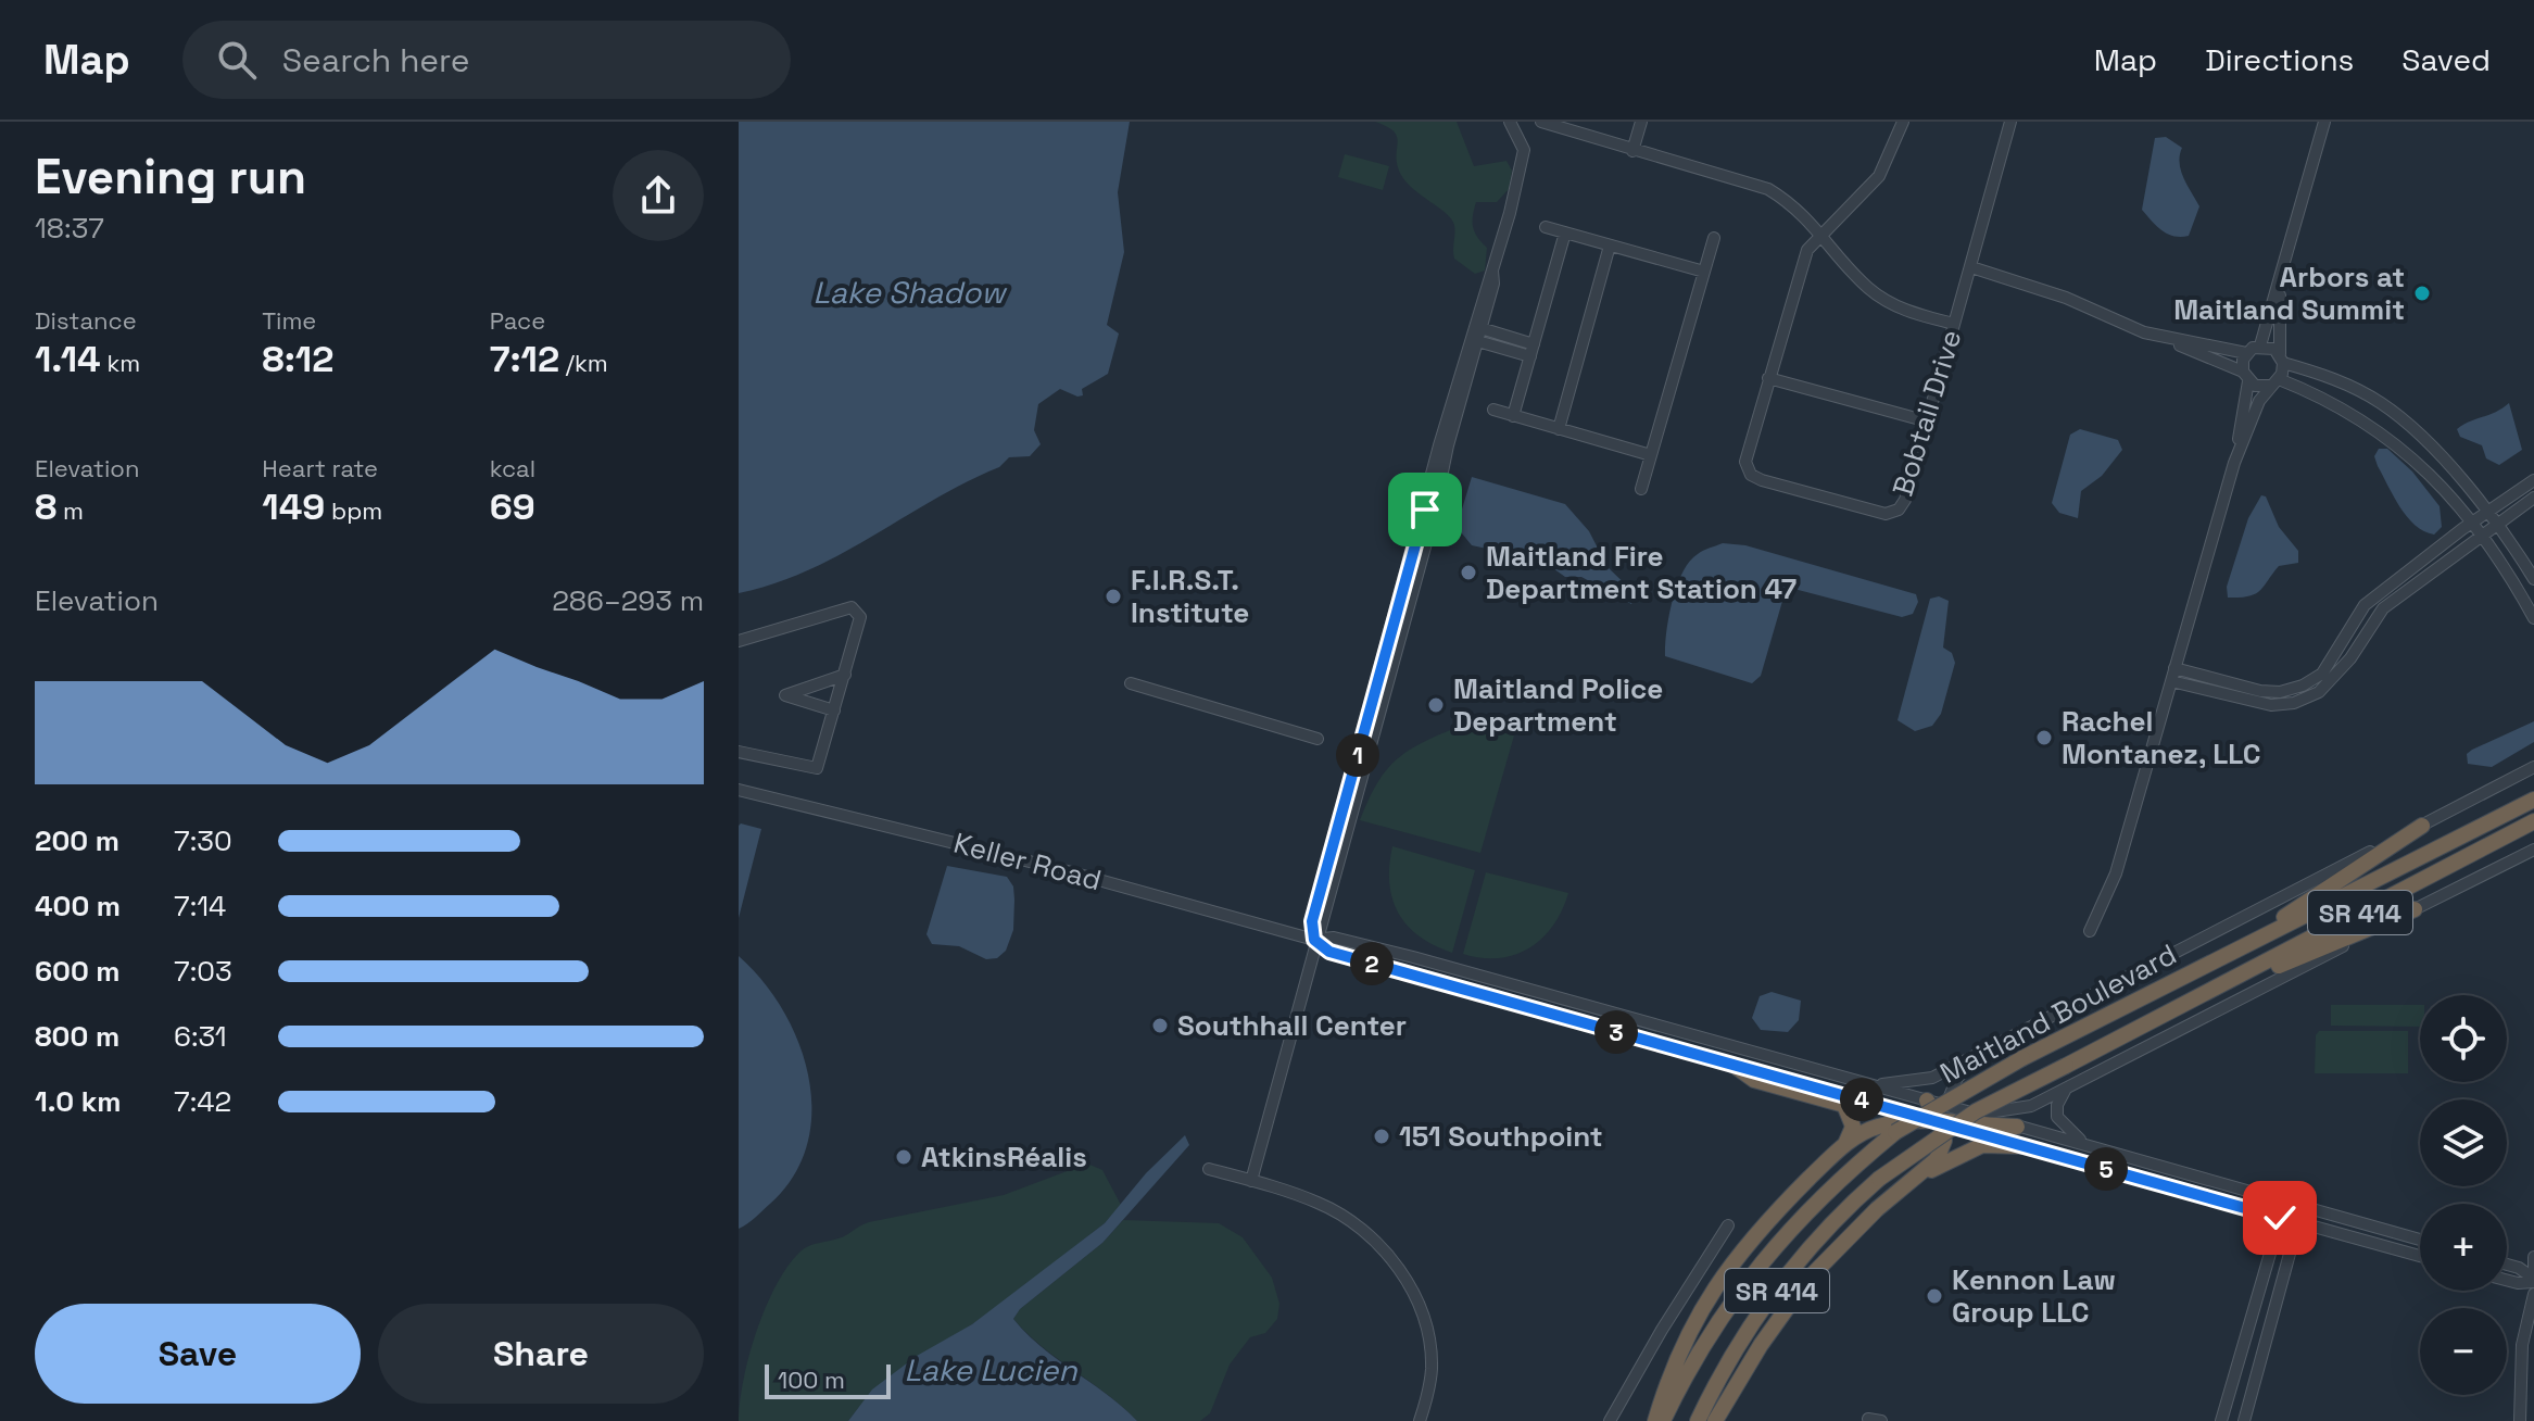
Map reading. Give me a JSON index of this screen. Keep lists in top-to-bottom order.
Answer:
{
  "streets": {
    "highway": ["SR 414", "Maitland Boulevard"],
    "street": ["Bobtail Drive", "Keller Road"]
  },
  "water": ["Lake Shadow", "Lake Lucien"],
  "places": [
    "Arbors at Maitland Summit",
    "Maitland Fire Department Station 47",
    "F.I.R.S.T. Institute",
    "Maitland Police Department",
    "Rachel Montanez, LLC",
    "Southhall Center",
    "151 Southpoint",
    "AtkinsRéalis",
    "Kennon Law Group LLC"
  ],
  "scale_bar": "100 m",
  "page": {
    "header": "Map",
    "search": "Search here",
    "nav": ["Map", "Directions", "Saved"],
    "heading": ["Evening run", "18:37"],
    "stats": [
      ["Distance", "1.14 km"],
      ["Time", "8:12"],
      ["Pace", "7:12 /km"],
      ["Elevation", "8 m"],
      ["Heart rate", "149 bpm"],
      ["kcal", "69"]
    ],
    "chart": ["Elevation", "286–293 m"],
    "pins": [
      "1",
      "2",
      "3",
      "4",
      "5"
    ],
    "list": [
      {
        "name": "200 m",
        "note": "7:30"
      },
      {
        "name": "400 m",
        "note": "7:14"
      },
      {
        "name": "600 m",
        "note": "7:03"
      },
      {
        "name": "800 m",
        "note": "6:31"
      },
      {
        "name": "1.0 km",
        "note": "7:42"
      }
    ],
    "map_buttons": ["+", "−"],
    "buttons": ["Save", "Share"],
    "scale": "100 m"
  }
}
